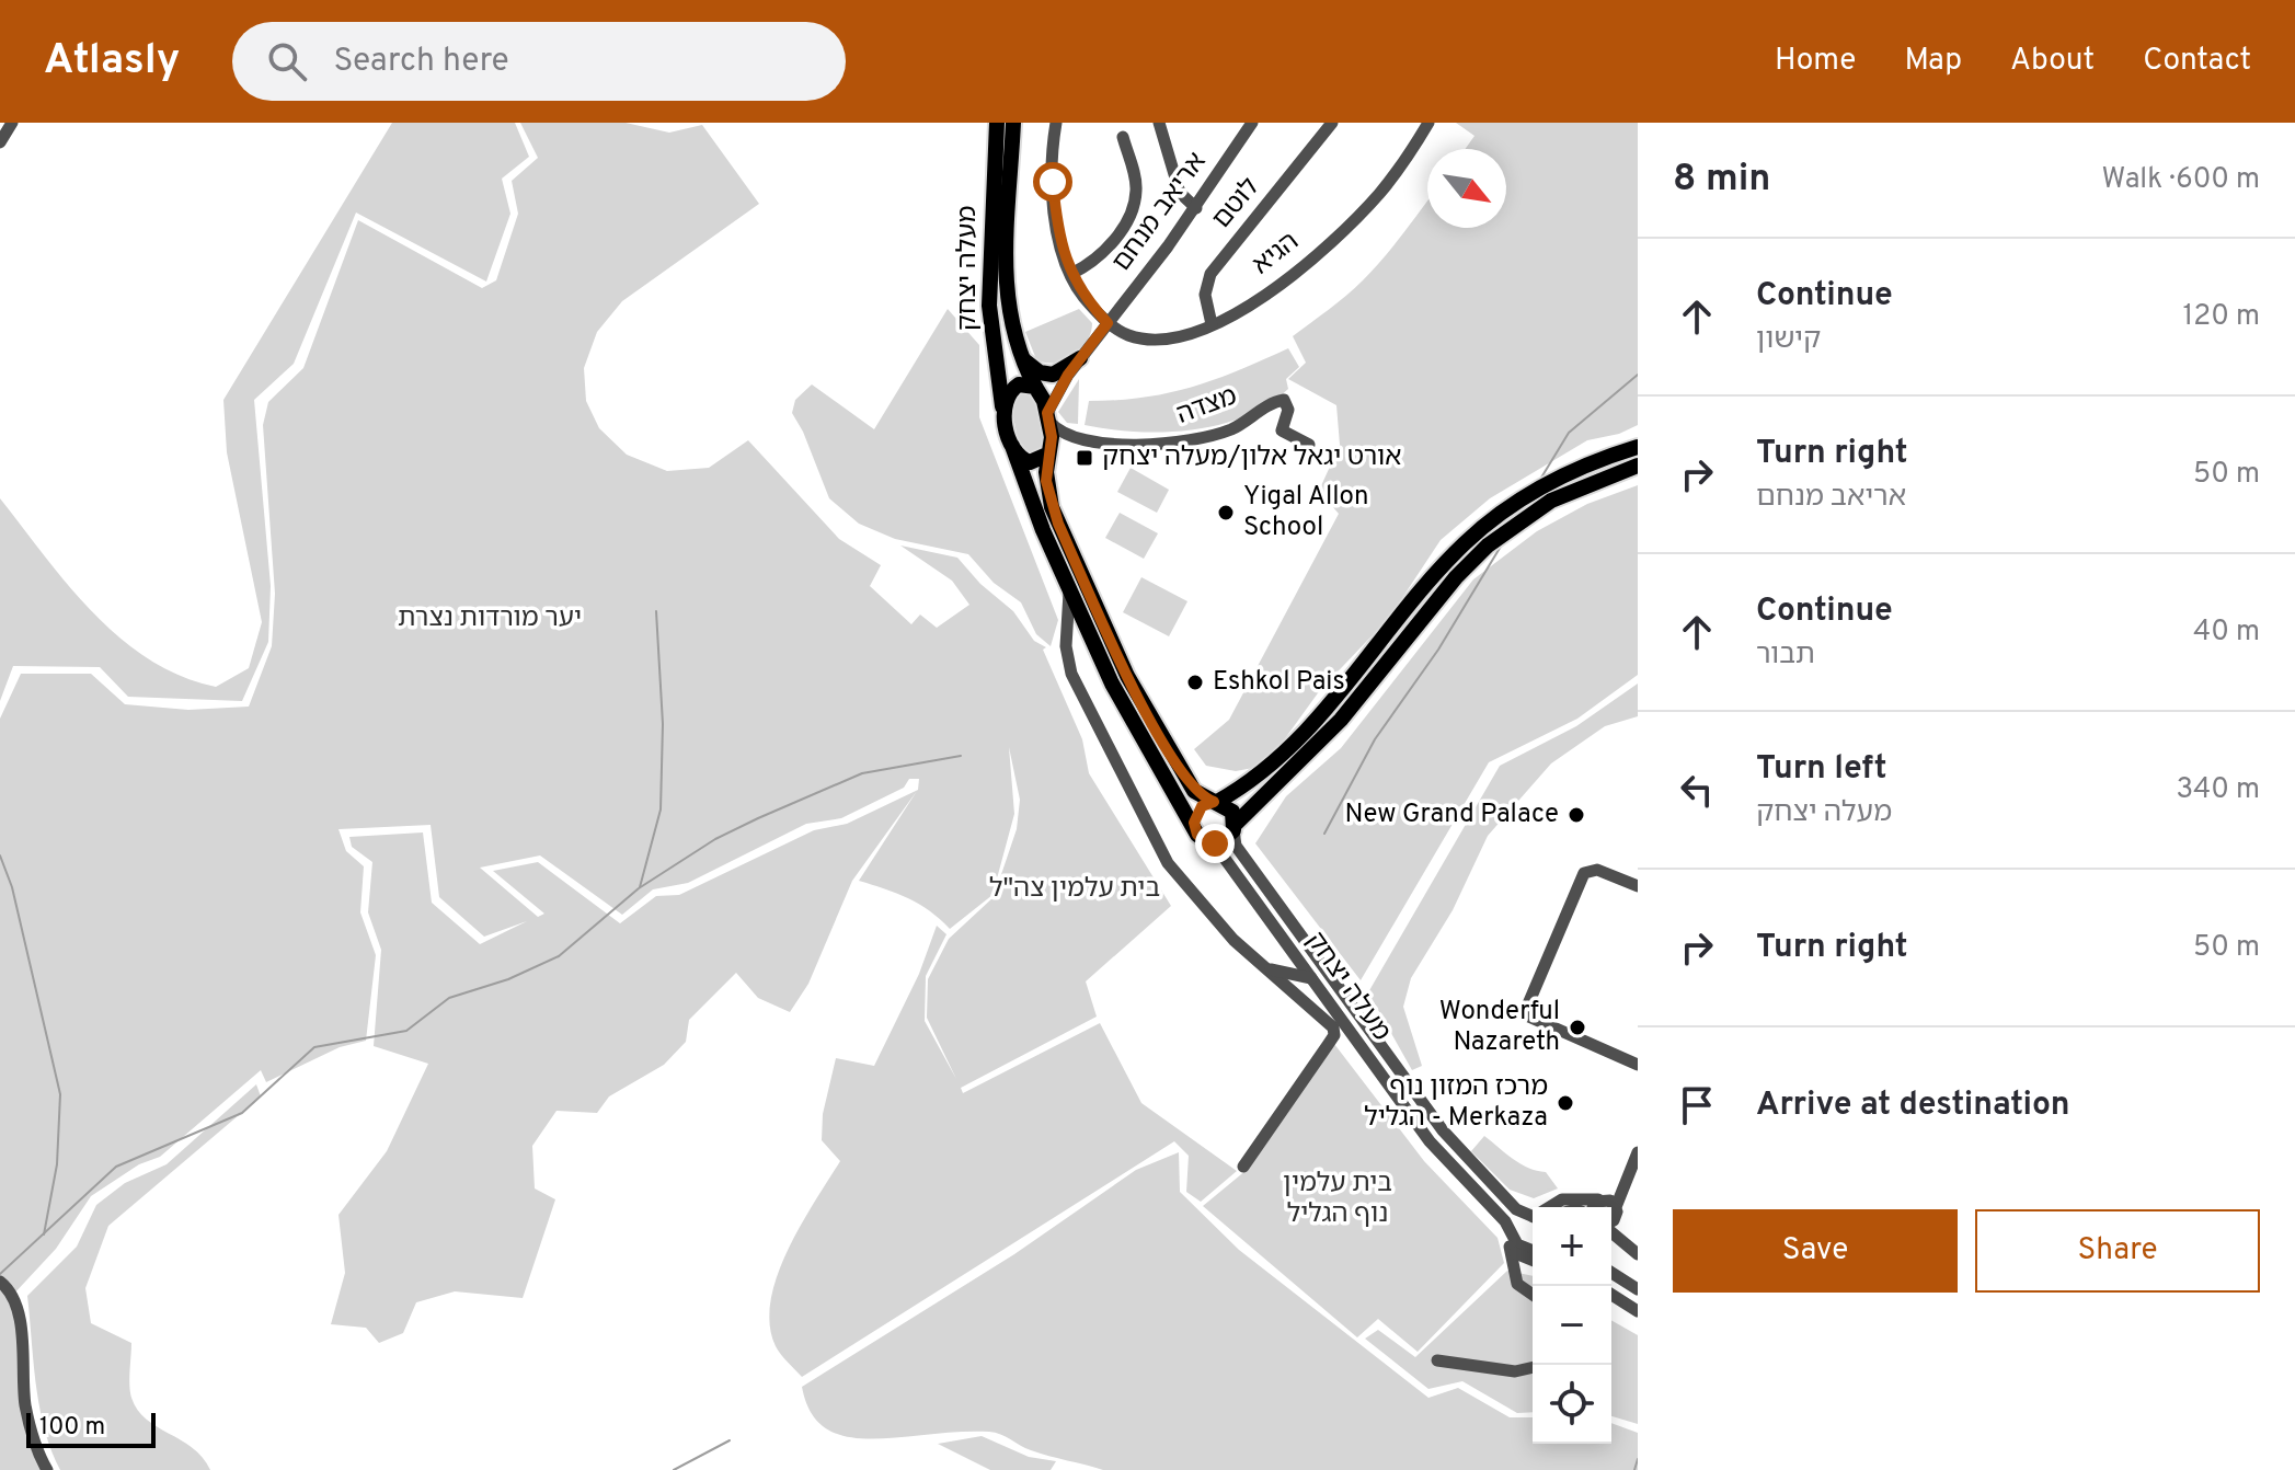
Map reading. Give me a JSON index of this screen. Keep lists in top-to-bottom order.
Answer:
{
  "streets": {
    "main road": ["מעלה יצחק"],
    "street": [
      "לוטם",
      "אריאב מנחם",
      "הגיא",
      "מצדה"
    ]
  },
  "crossings": [
    ["לוטם", "הגיא"],
    ["אריאב מנחם", "הגיא"],
    ["מעלה יצחק", "מצדה"]
  ],
  "parks": ["יער מורדות נצרת", "בית עלמין צה\"ל", "בית עלמין נוף הגליל"],
  "places": {
    "transit": ["אורט יגאל אלון/מעלה יצחק"],
    "other": [
      "Yigal Allon School",
      "Eshkol Pais",
      "New Grand Palace",
      "Wonderful Nazareth",
      "מרכז המזון נוף הגליל - Merkaza"
    ]
  },
  "scale_bar": "100 m",
  "north": "bottom right",
  "page": {
    "header": "Atlasly",
    "search": "Search here",
    "nav": [
      "Home",
      "Map",
      "About",
      "Contact"
    ],
    "heading": ["8 min", "Walk · 600 m"],
    "list": [
      ["Continue", "קישון", "120 m"],
      ["Turn right", "אריאב מנחם", "50 m"],
      ["Continue", "תבור", "40 m"],
      ["Turn left", "מעלה יצחק", "340 m"],
      ["Turn right", "50 m"],
      "Arrive at destination"
    ],
    "buttons": ["Save", "Share"],
    "map_buttons": ["+", "−"],
    "scale": "100 m"
  }
}
